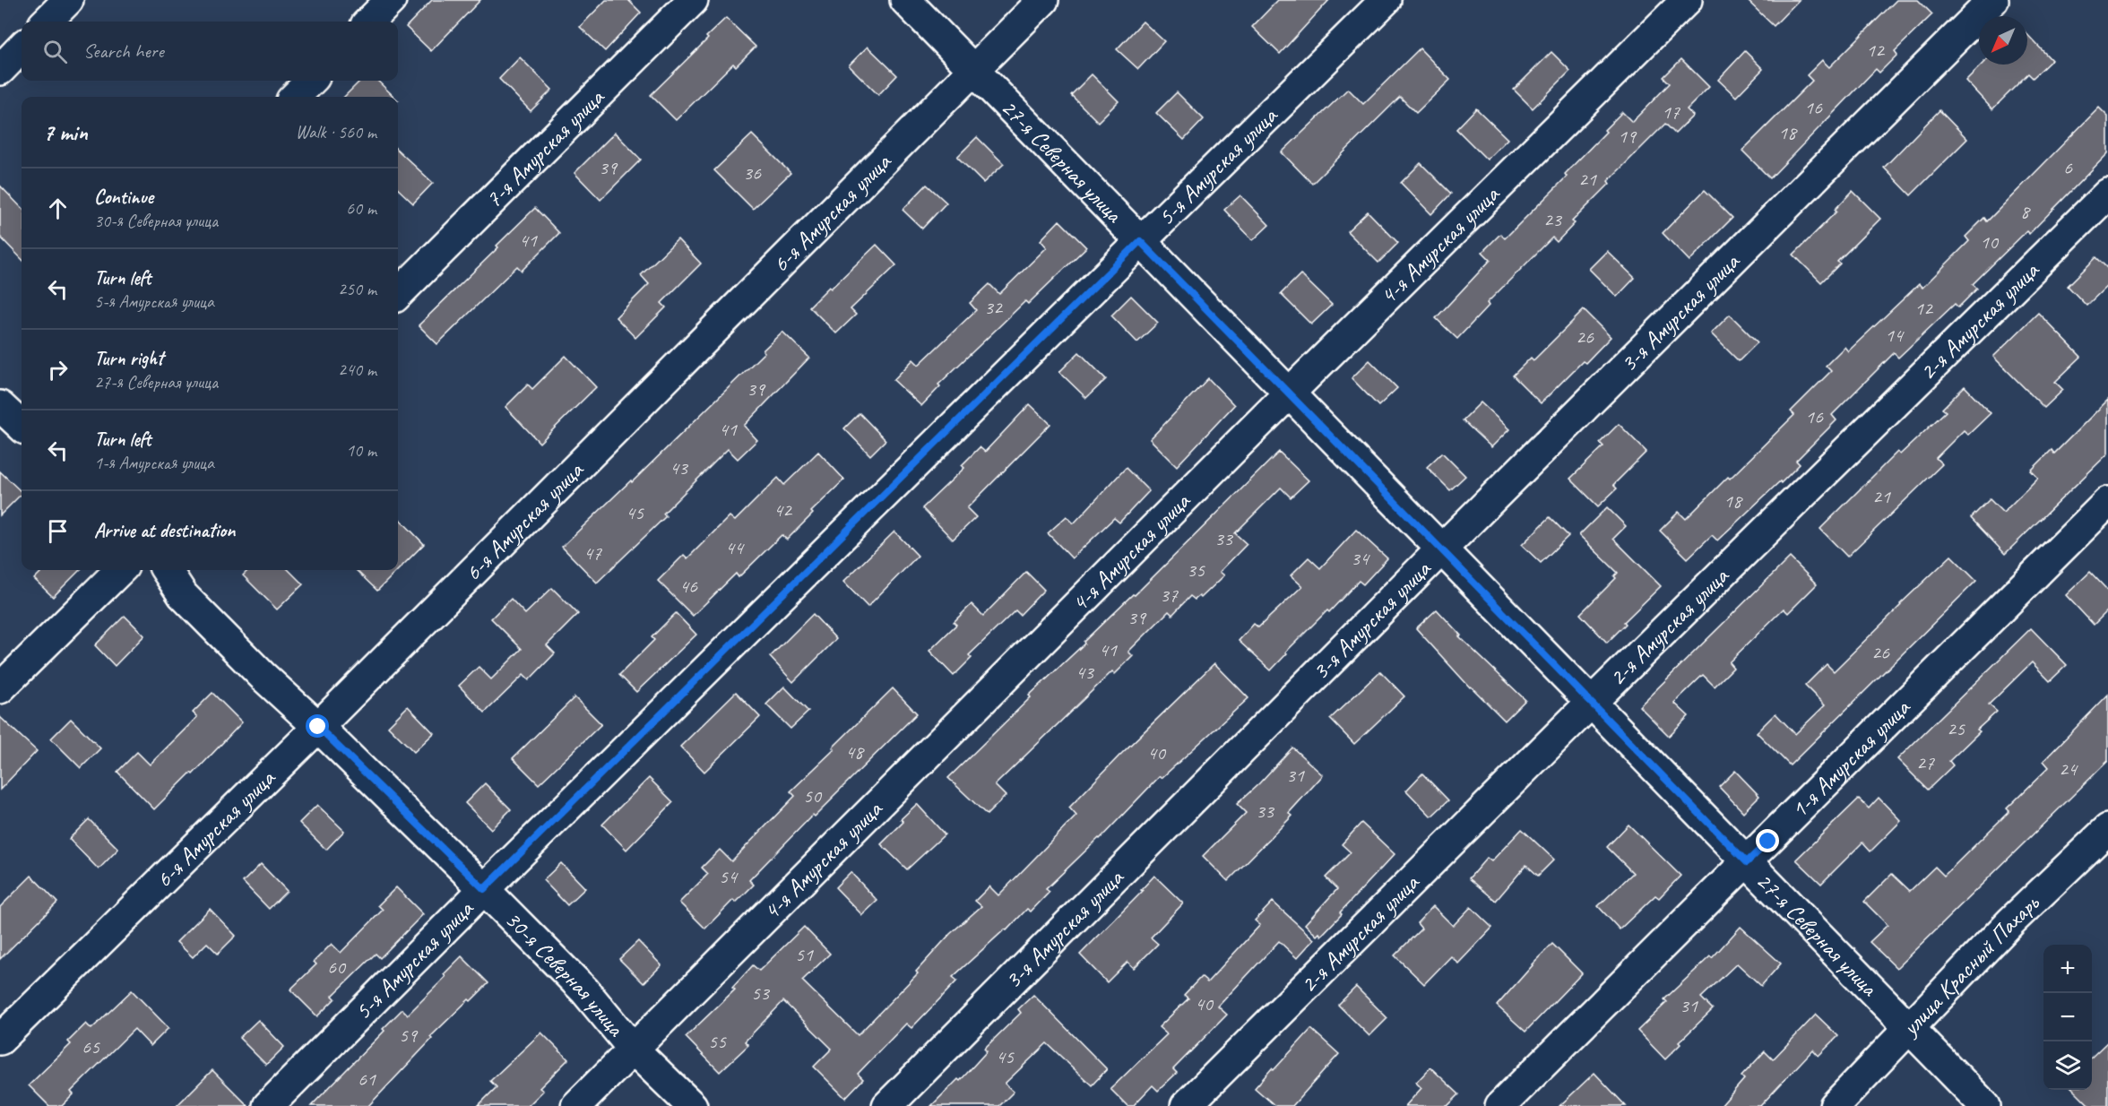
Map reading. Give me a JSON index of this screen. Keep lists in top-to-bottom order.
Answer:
{
  "streets": {
    "street": [
      "7-я Амурская улица",
      "27-я Северная улица",
      "5-я Амурская улица",
      "6-я Амурская улица",
      "4-я Амурская улица",
      "3-я Амурская улица",
      "2-я Амурская улица",
      "1-я Амурская улица",
      "улица Красный Пахарь",
      "30-я Северная улица"
    ]
  },
  "crossings": [
    ["27-я Северная улица", "5-я Амурская улица"],
    ["27-я Северная улица", "6-я Амурская улица"],
    ["27-я Северная улица", "4-я Амурская улица"],
    ["27-я Северная улица", "3-я Амурская улица"],
    ["27-я Северная улица", "2-я Амурская улица"],
    ["27-я Северная улица", "1-я Амурская улица"],
    ["27-я Северная улица", "улица Красный Пахарь"],
    ["5-я Амурская улица", "30-я Северная улица"],
    ["6-я Амурская улица", "30-я Северная улица"],
    ["4-я Амурская улица", "30-я Северная улица"]
  ],
  "house_numbers": [
    "12",
    "16",
    "17",
    "18",
    "19",
    "39",
    "6",
    "36",
    "21",
    "8",
    "23",
    "41",
    "10",
    "32",
    "12",
    "14",
    "26",
    "39",
    "16",
    "41",
    "43",
    "21",
    "18",
    "42",
    "45",
    "33",
    "44",
    "47",
    "34",
    "35",
    "46",
    "37",
    "39",
    "41",
    "26",
    "43",
    "25",
    "48",
    "40",
    "27",
    "24",
    "31",
    "50",
    "33",
    "54",
    "51",
    "60",
    "53",
    "40",
    "31",
    "59",
    "55",
    "65",
    "45",
    "61"
  ],
  "north": "bottom left",
  "page": {
    "search": "Search here",
    "heading": ["7 min", "Walk · 560 m"],
    "list": [
      ["Continue", "30-я Северная улица", "60 m"],
      ["Turn left", "5-я Амурская улица", "250 m"],
      ["Turn right", "27-я Северная улица", "240 m"],
      ["Turn left", "1-я Амурская улица", "10 m"],
      "Arrive at destination"
    ],
    "map_buttons": ["+", "−"]
  }
}
